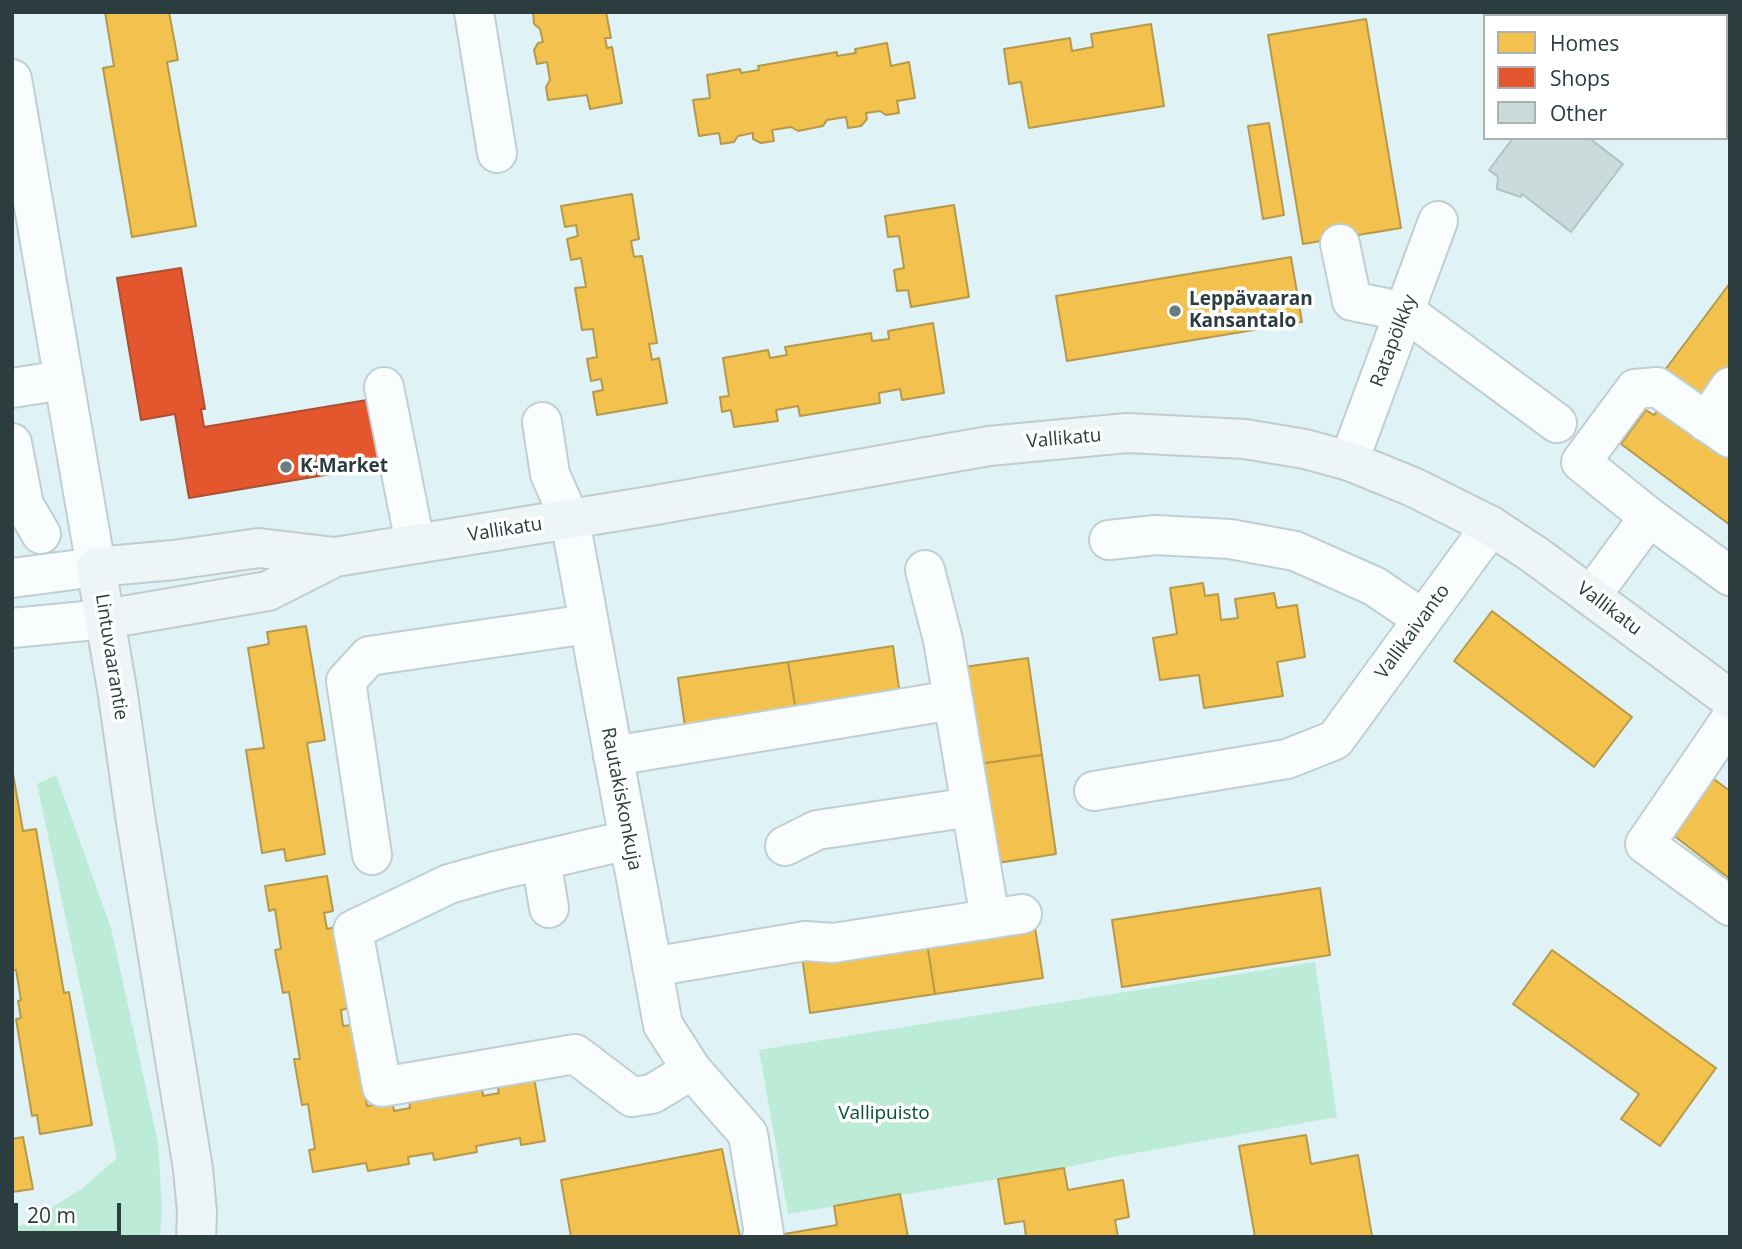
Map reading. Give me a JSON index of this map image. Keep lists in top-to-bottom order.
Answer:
{
  "streets": {
    "main road": ["Vallikatu", "Lintuvaarantie"],
    "street": ["Ratapölkky", "Vallikaivanto", "Rautakiskonkuja"]
  },
  "crossings": [
    ["Ratapölkky", "Vallikatu"],
    ["Vallikatu", "Vallikaivanto"],
    ["Vallikatu", "Lintuvaarantie"],
    ["Vallikatu", "Rautakiskonkuja"]
  ],
  "parks": ["Vallipuisto"],
  "places": ["Leppävaaran Kansantalo", "K-Market"],
  "legend": ["Homes", "Shops", "Other"],
  "scale_bar": "20 m"
}
